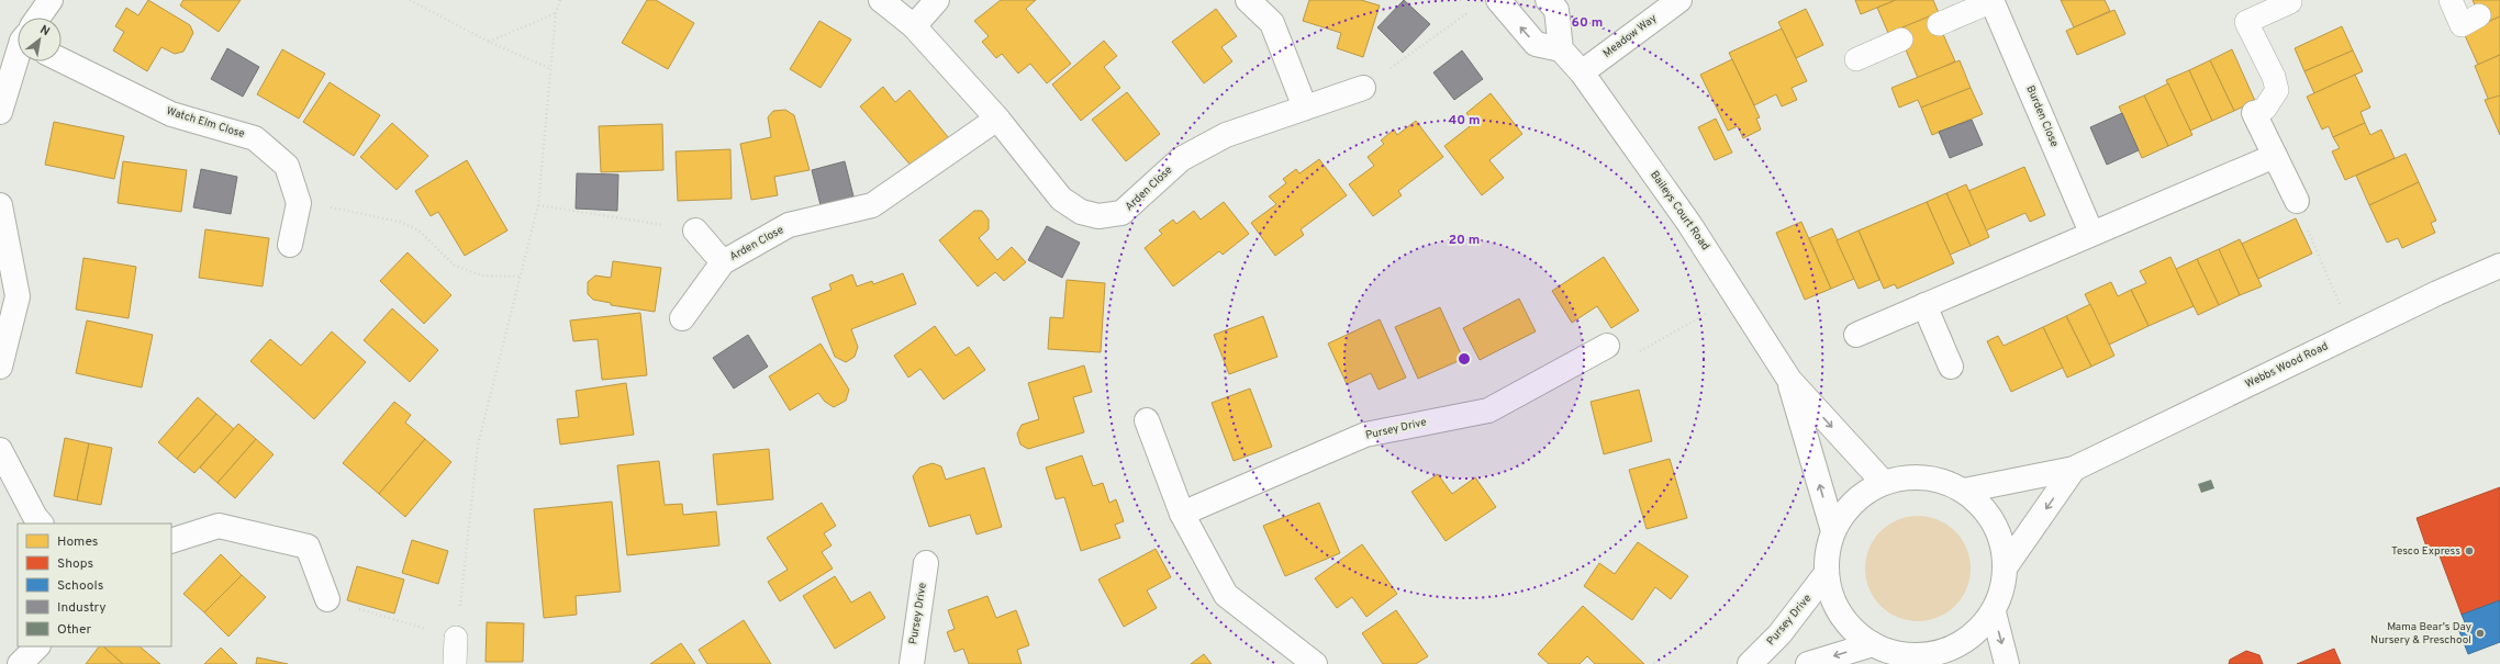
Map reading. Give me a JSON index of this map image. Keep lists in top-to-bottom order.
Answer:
{
  "streets": {
    "street": [
      "Meadow Way",
      "Burden Close",
      "Watch Elm Close",
      "Arden Close",
      "Baileys Court Road",
      "Webbs Wood Road",
      "Pursey Drive"
    ]
  },
  "crossings": [
    ["Meadow Way", "Baileys Court Road"]
  ],
  "places": ["Tesco Express", "Mama Bear's Day Nursery & Preschool"],
  "legend": [
    "Homes",
    "Shops",
    "Schools",
    "Industry",
    "Other"
  ],
  "north": "top right",
  "rings": ["60 m", "40 m", "20 m"]
}
